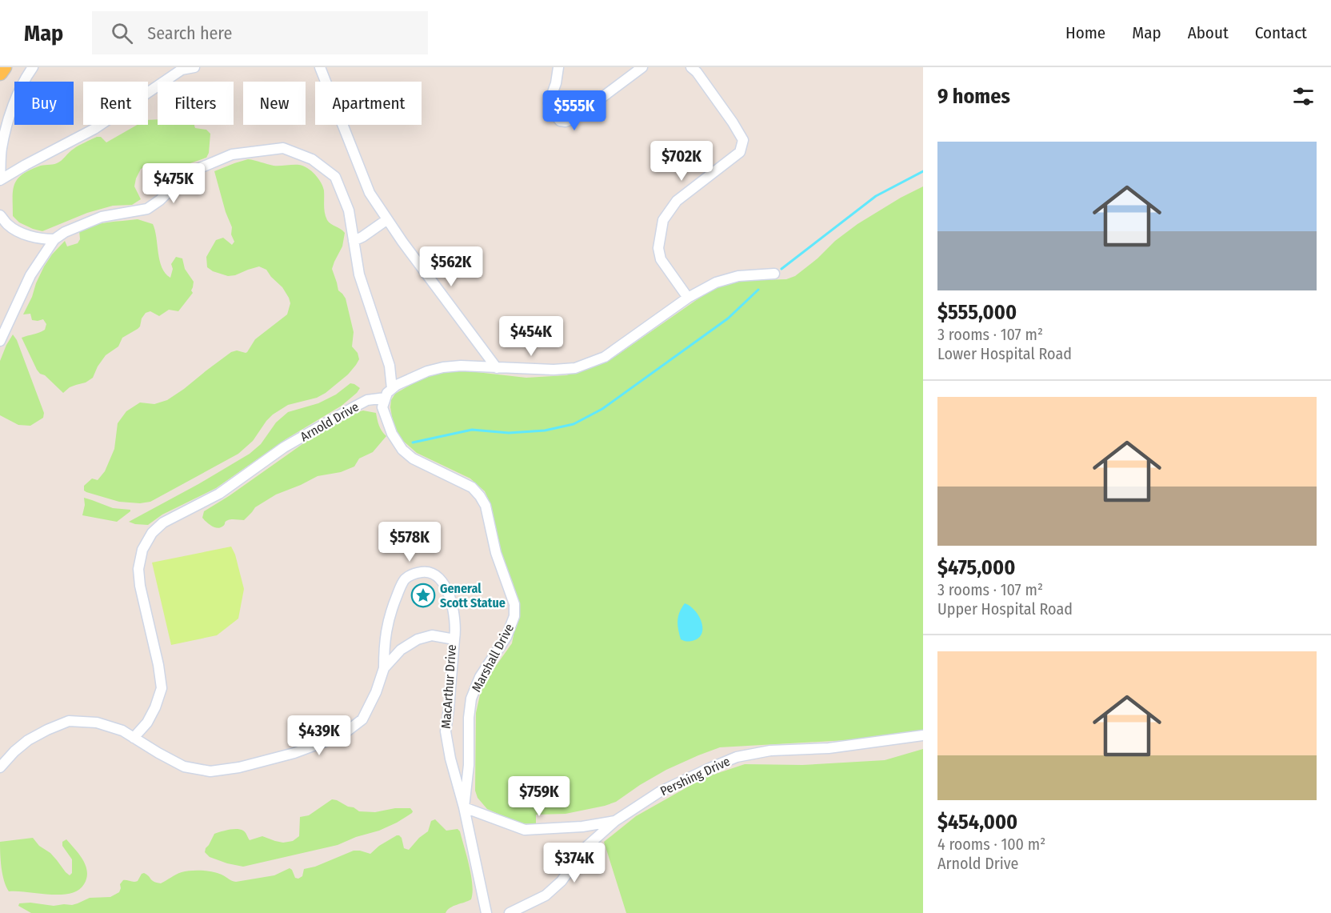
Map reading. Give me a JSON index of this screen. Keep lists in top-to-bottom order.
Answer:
{
  "streets": {
    "street": [
      "Arnold Drive",
      "Marshall Drive",
      "MacArthur Drive",
      "Pershing Drive"
    ]
  },
  "crossings": [
    ["Arnold Drive", "Marshall Drive"],
    ["Arnold Drive", "MacArthur Drive"],
    ["Marshall Drive", "MacArthur Drive"]
  ],
  "places": {
    "place": ["General Scott Statue"]
  },
  "page": {
    "header": "Map",
    "search": "Search here",
    "nav": [
      "Home",
      "Map",
      "About",
      "Contact"
    ],
    "heading": "9 homes",
    "chip": [
      "Buy",
      "Rent",
      "Filters",
      "New",
      "Apartment"
    ],
    "price": [
      "$555K",
      "$702K",
      "$475K",
      "$562K",
      "$454K",
      "$578K",
      "$439K",
      "$759K",
      "$374K"
    ],
    "list": [
      {
        "name": "$555,000",
        "note": "3 rooms · 107 m² · Lower Hospital Road"
      },
      {
        "name": "$475,000",
        "note": "3 rooms · 107 m² · Upper Hospital Road"
      },
      {
        "name": "$454,000",
        "note": "4 rooms · 100 m² · Arnold Drive"
      }
    ]
  }
}
